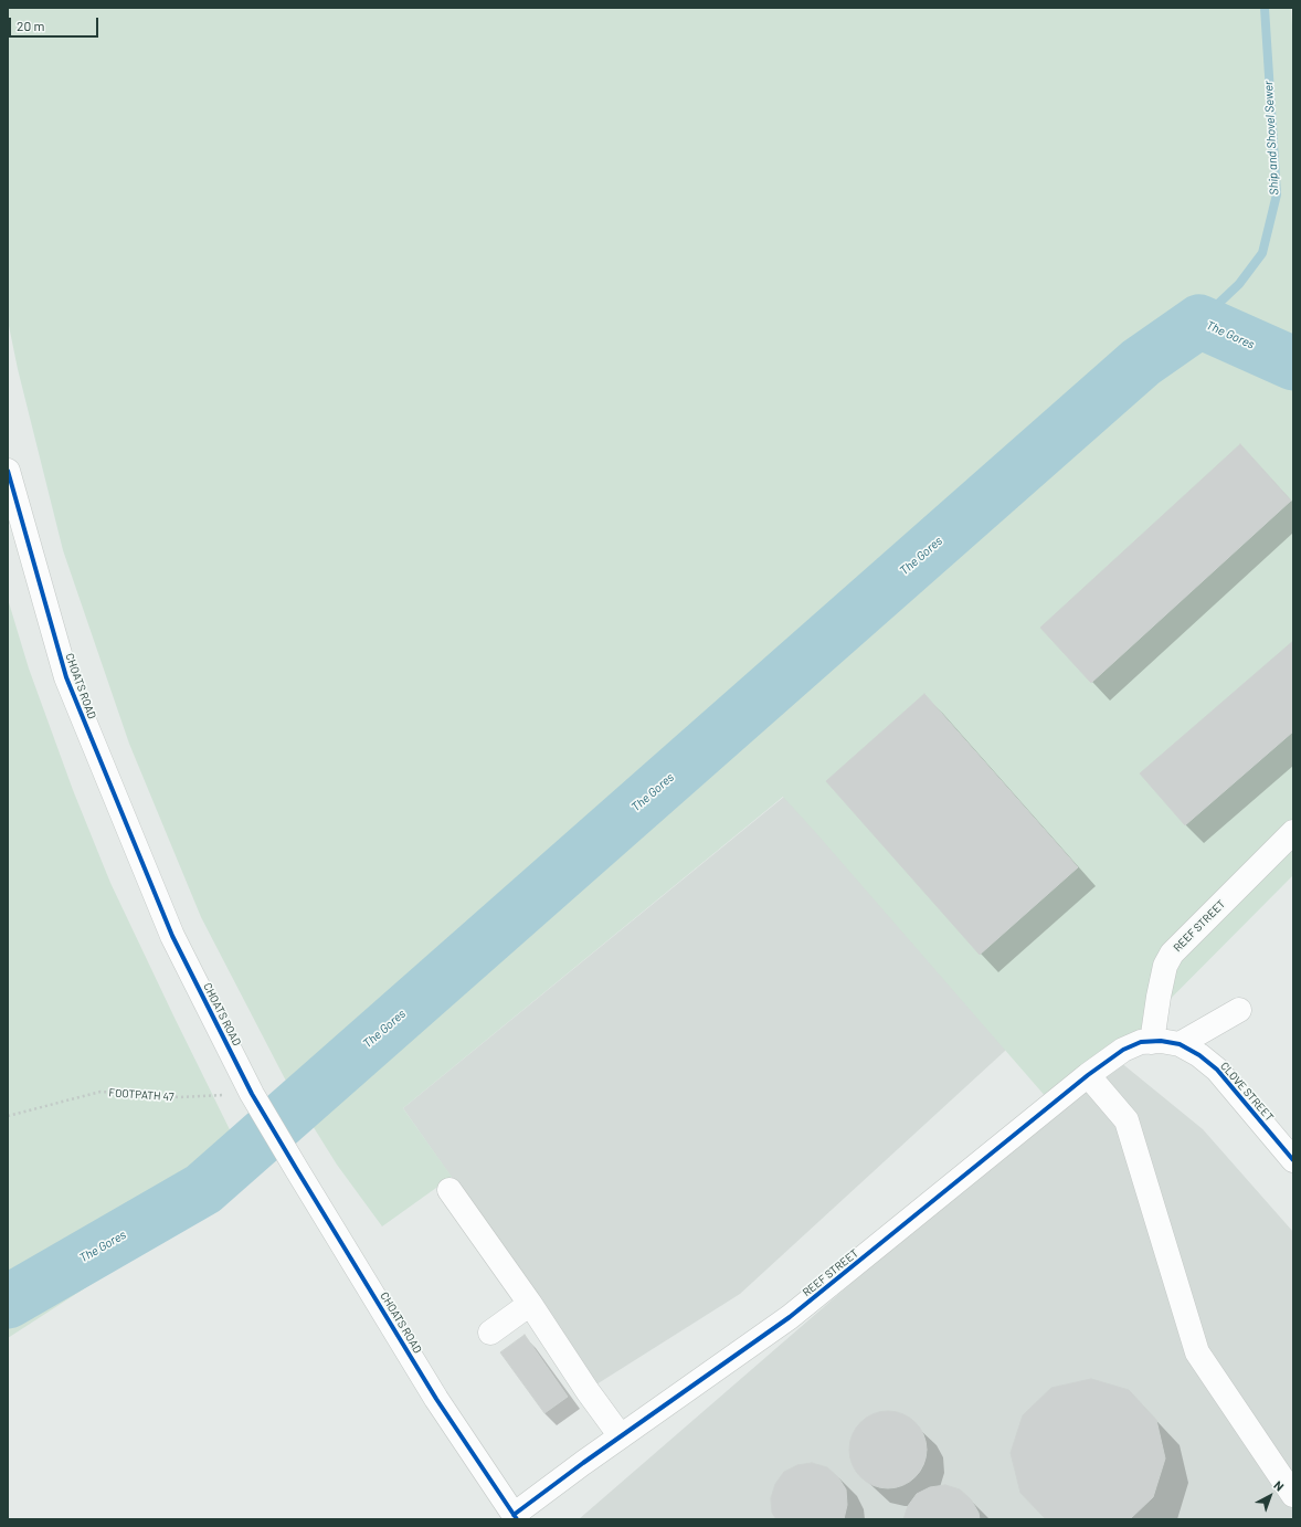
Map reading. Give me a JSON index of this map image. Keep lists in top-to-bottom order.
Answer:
{
  "streets": {
    "street": ["CHOATS ROAD", "REEF STREET", "CLOVE STREET"],
    "path": ["FOOTPATH 47"]
  },
  "crossings": [
    ["CHOATS ROAD", "REEF STREET"],
    ["CHOATS ROAD", "FOOTPATH 47"],
    ["REEF STREET", "CLOVE STREET"]
  ],
  "water": ["Ship and Shovel Sewer", "The Gores"],
  "scale_bar": "20 m",
  "north": "top right"
}
